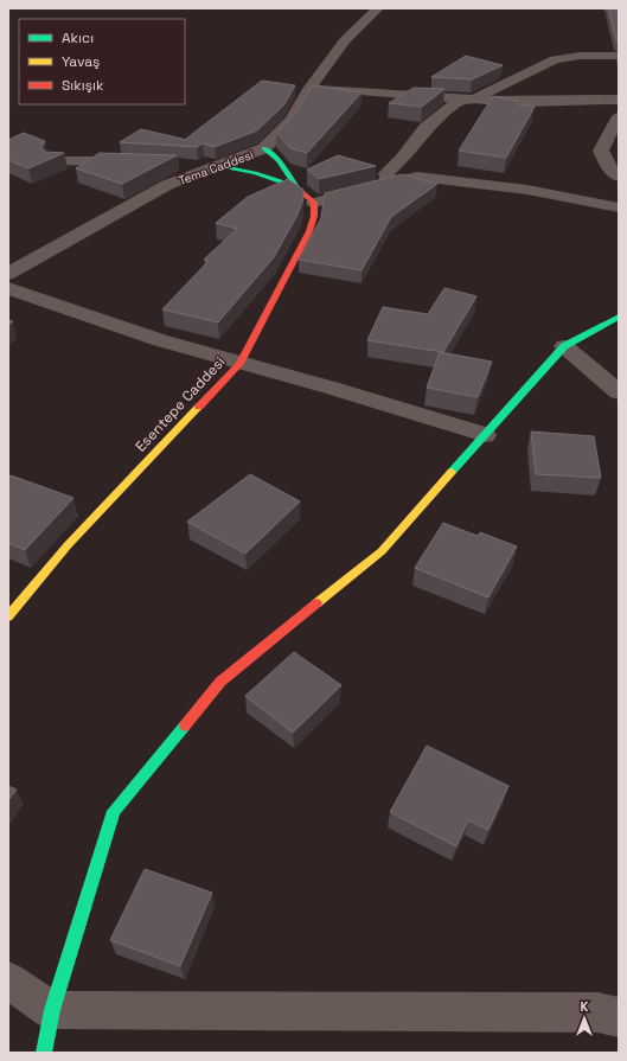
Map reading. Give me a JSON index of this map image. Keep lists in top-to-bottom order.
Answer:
{
  "streets": {
    "street": ["Tema Caddesi", "Esentepe Caddesi"]
  },
  "legend": ["Akıcı", "Yavaş", "Sıkışık"],
  "north": "top"
}
